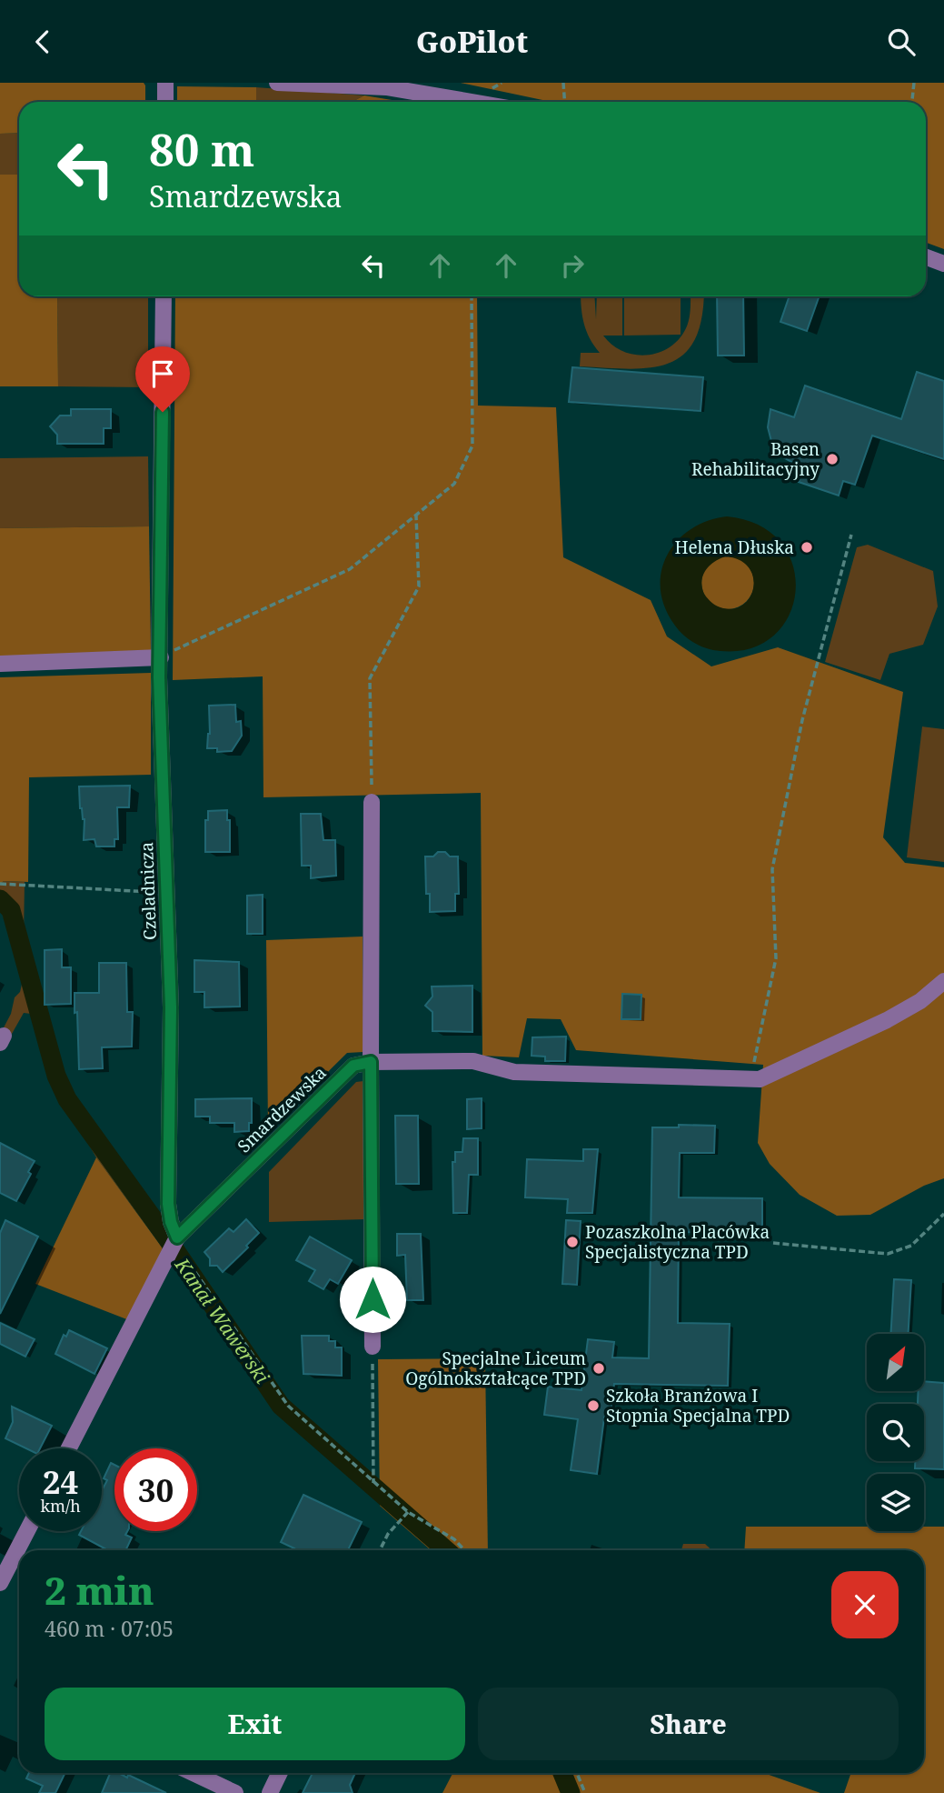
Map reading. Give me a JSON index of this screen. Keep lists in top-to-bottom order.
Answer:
{
  "streets": {
    "street": ["Czeladnicza", "Smardzewska"]
  },
  "crossings": [
    ["Czeladnicza", "Smardzewska"]
  ],
  "water": ["Kanał Wawerski"],
  "places": [
    "Basen Rehabilitacyjny",
    "Helena Dłuska",
    "Pozaszkolna Placówka Specjalistyczna TPD",
    "Specjalne Liceum Ogólnokształcące TPD",
    "Szkoła Branżowa I Stopnia Specjalna TPD"
  ],
  "north": "top right",
  "page": {
    "header": "GoPilot",
    "turn": ["80 m", "Smardzewska"],
    "speed": "24 km/h",
    "limit": "30",
    "heading": ["2 min", "460 m · 07:05"],
    "buttons": ["Exit", "Share"]
  }
}
